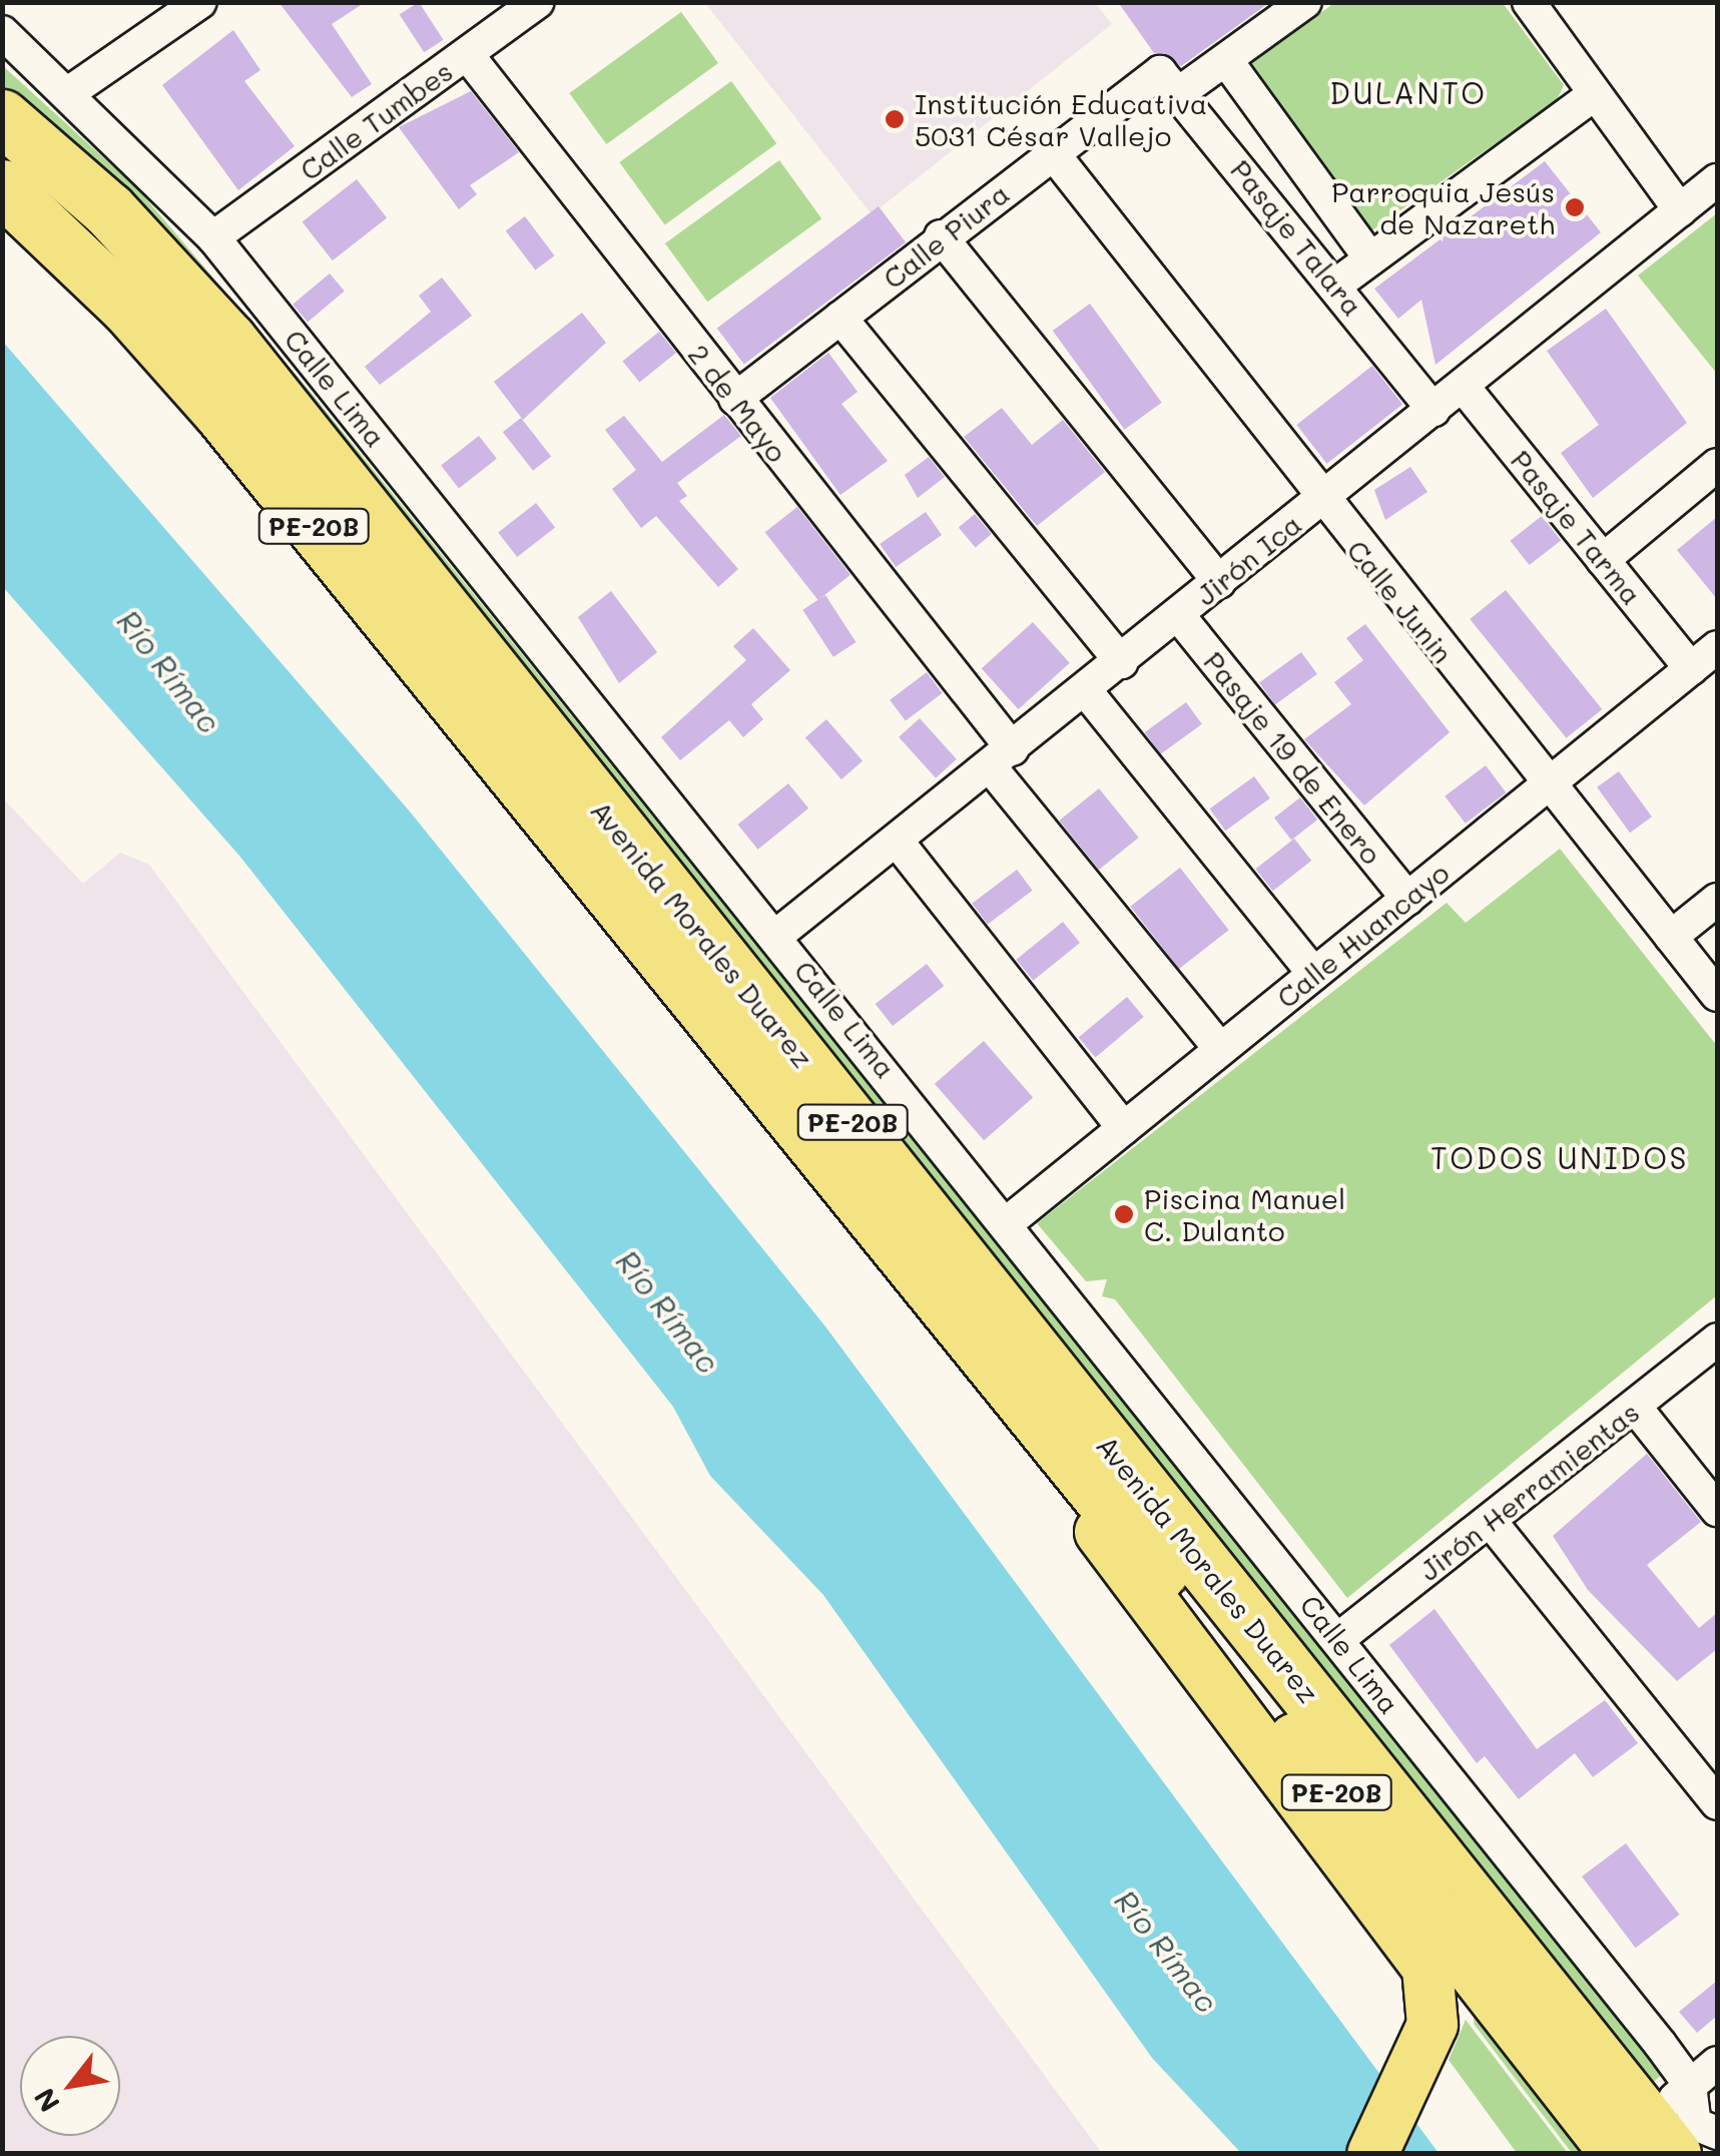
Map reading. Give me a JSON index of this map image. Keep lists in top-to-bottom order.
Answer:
{
  "streets": {
    "highway": ["PE-20B", "Avenida Morales Duarez"],
    "street": [
      "Calle Tumbes",
      "Calle Piura",
      "Pasaje Talara",
      "Calle Lima",
      "2 de Mayo",
      "Pasaje Tarma",
      "Jirón Ica",
      "Calle Junin",
      "Pasaje 19 de Enero",
      "Calle Huancayo",
      "Jirón Herramientas"
    ]
  },
  "crossings": [
    ["Calle Tumbes", "Calle Lima"],
    ["Calle Tumbes", "2 de Mayo"],
    ["Calle Piura", "Pasaje Talara"],
    ["Calle Piura", "2 de Mayo"],
    ["Calle Piura", "Calle Junin"],
    ["Pasaje Talara", "Jirón Ica"],
    ["Calle Lima", "Jirón Ica"],
    ["Calle Lima", "Calle Huancayo"],
    ["Calle Lima", "Jirón Herramientas"],
    ["2 de Mayo", "Jirón Ica"],
    ["2 de Mayo", "Calle Huancayo"],
    ["Pasaje Tarma", "Jirón Ica"],
    ["Pasaje Tarma", "Calle Huancayo"],
    ["Jirón Ica", "Calle Junin"],
    ["Jirón Ica", "Pasaje 19 de Enero"],
    ["Calle Junin", "Calle Huancayo"],
    ["Pasaje 19 de Enero", "Calle Huancayo"]
  ],
  "districts": ["DULANTO", "TODOS UNIDOS"],
  "water": ["Río Rímac"],
  "places": ["Institución Educativa 5031 César Vallejo", "Parroquia Jesús de Nazareth", "Piscina Manuel C. Dulanto"],
  "north": "bottom left"
}
